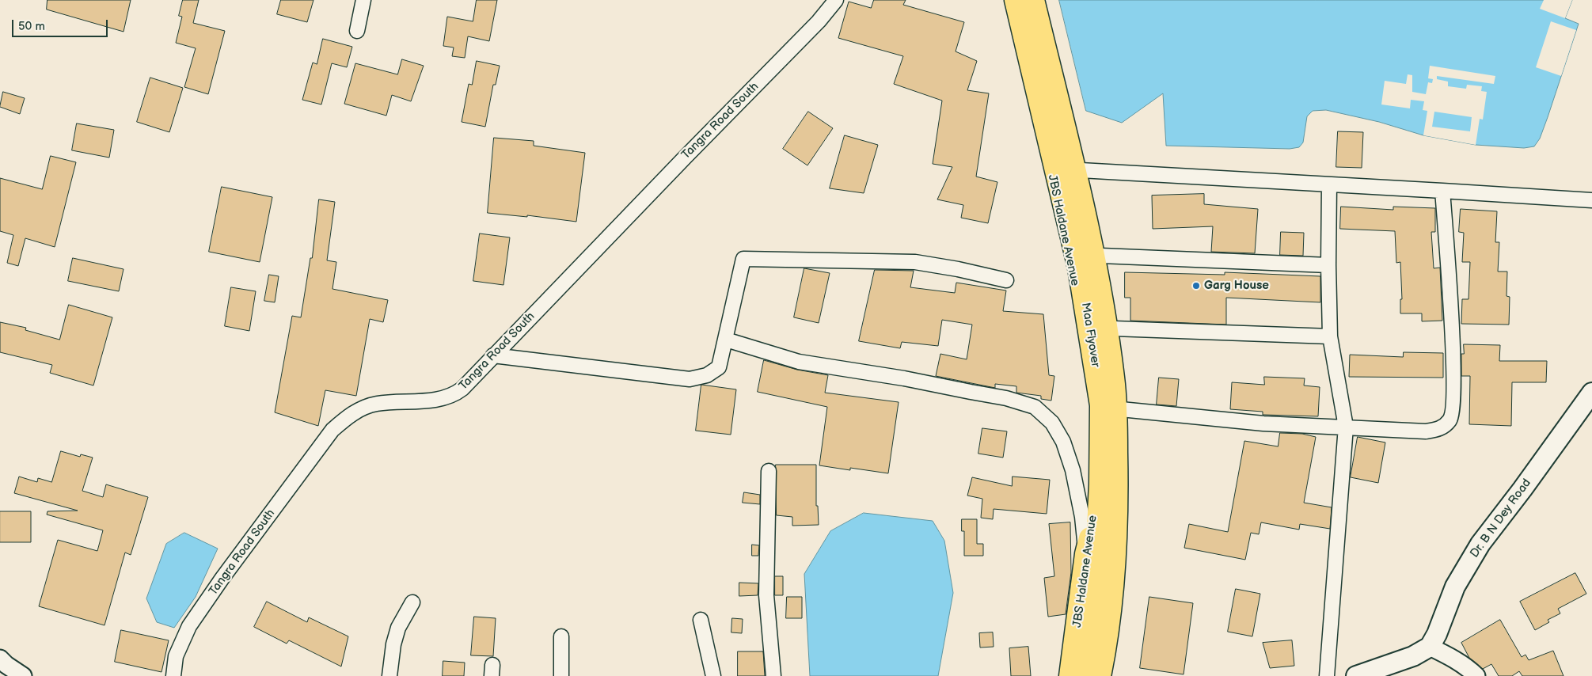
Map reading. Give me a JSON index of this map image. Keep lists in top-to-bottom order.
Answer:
{
  "streets": {
    "main road": ["JBS Haldane Avenue", "Maa Flyover", "Dr. B N Dey Road"],
    "street": ["Tangra Road South"]
  },
  "places": ["Garg House"],
  "scale_bar": "50 m"
}
